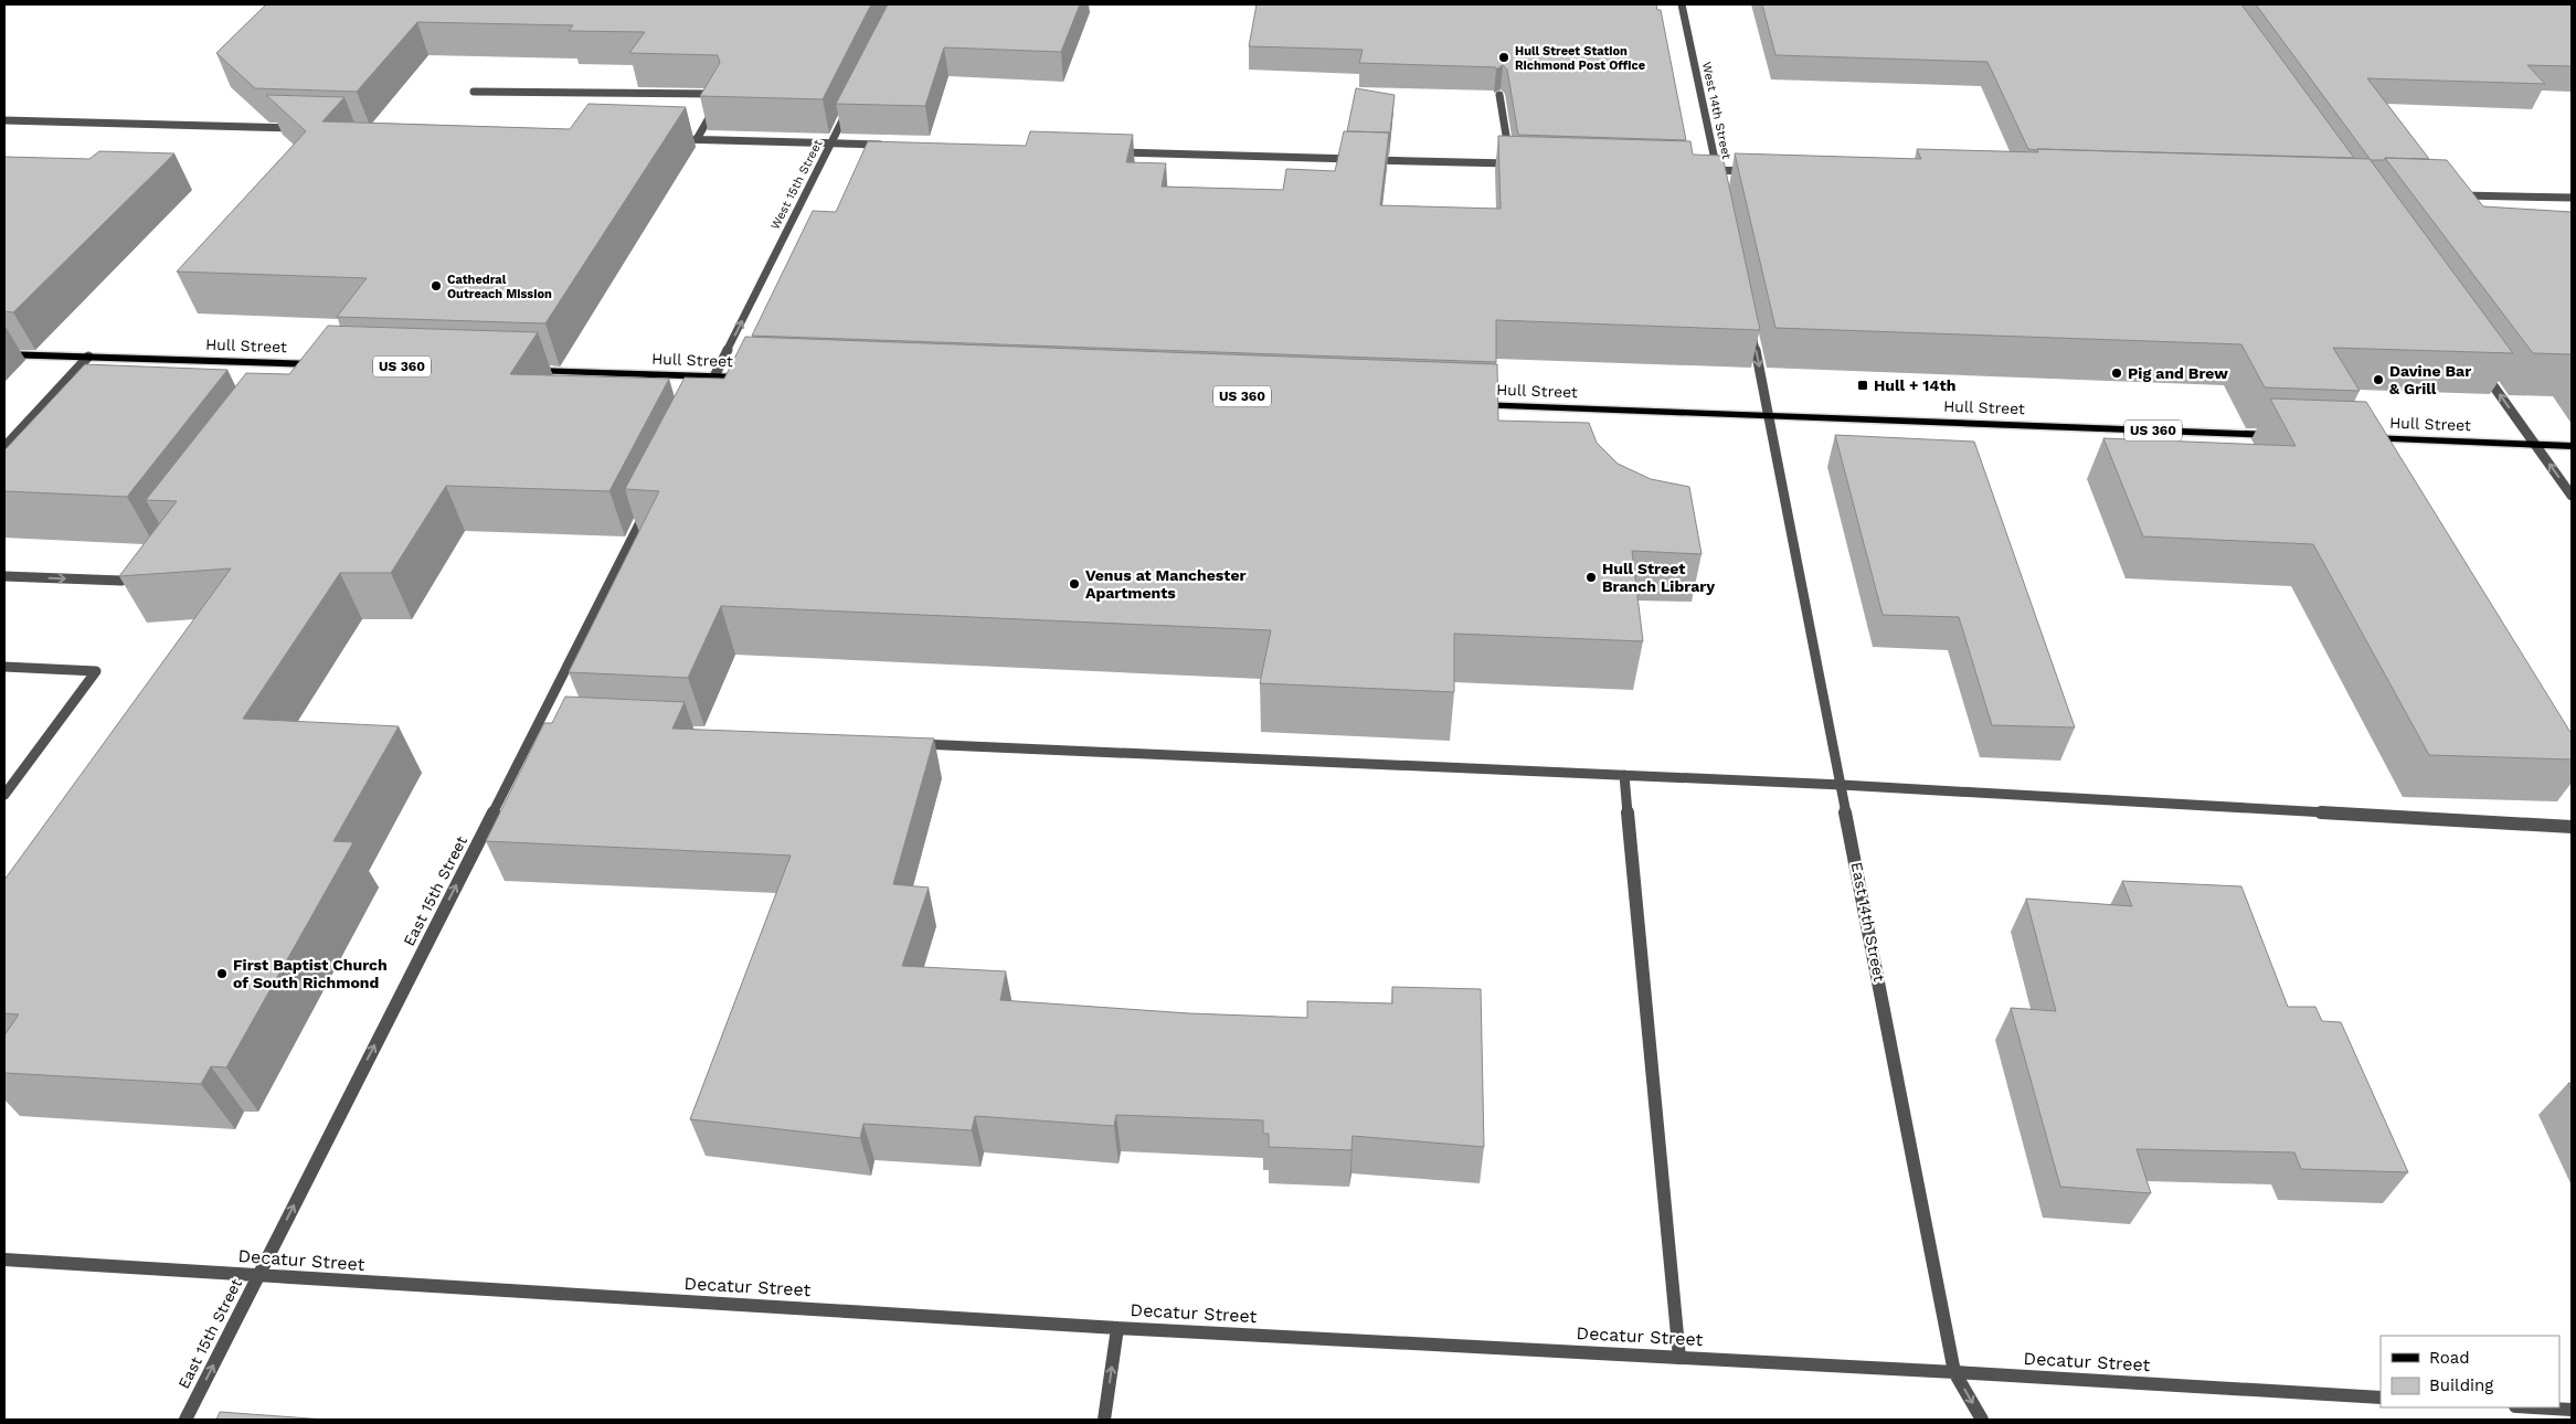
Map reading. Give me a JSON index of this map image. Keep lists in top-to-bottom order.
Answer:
{
  "streets": {
    "main road": ["Hull Street", "US 360"],
    "street": [
      "West 14th Street",
      "West 15th Street",
      "East 15th Street",
      "East 14th Street",
      "Decatur Street"
    ]
  },
  "crossings": [
    ["West 15th Street", "Hull Street"],
    ["Hull Street", "East 14th Street"],
    ["East 15th Street", "Decatur Street"],
    ["East 14th Street", "Decatur Street"]
  ],
  "one_way": ["West 15th Street", "East 15th Street"],
  "places": {
    "other": [
      "Hull Street Station Richmond Post Office",
      "Cathedral Outreach Mission",
      "Pig and Brew",
      "Davine Bar & Grill",
      "Hull Street Branch Library",
      "Venus at Manchester Apartments",
      "First Baptist Church of South Richmond"
    ],
    "transit": ["Hull + 14th"]
  },
  "legend": ["Road", "Building"]
}
